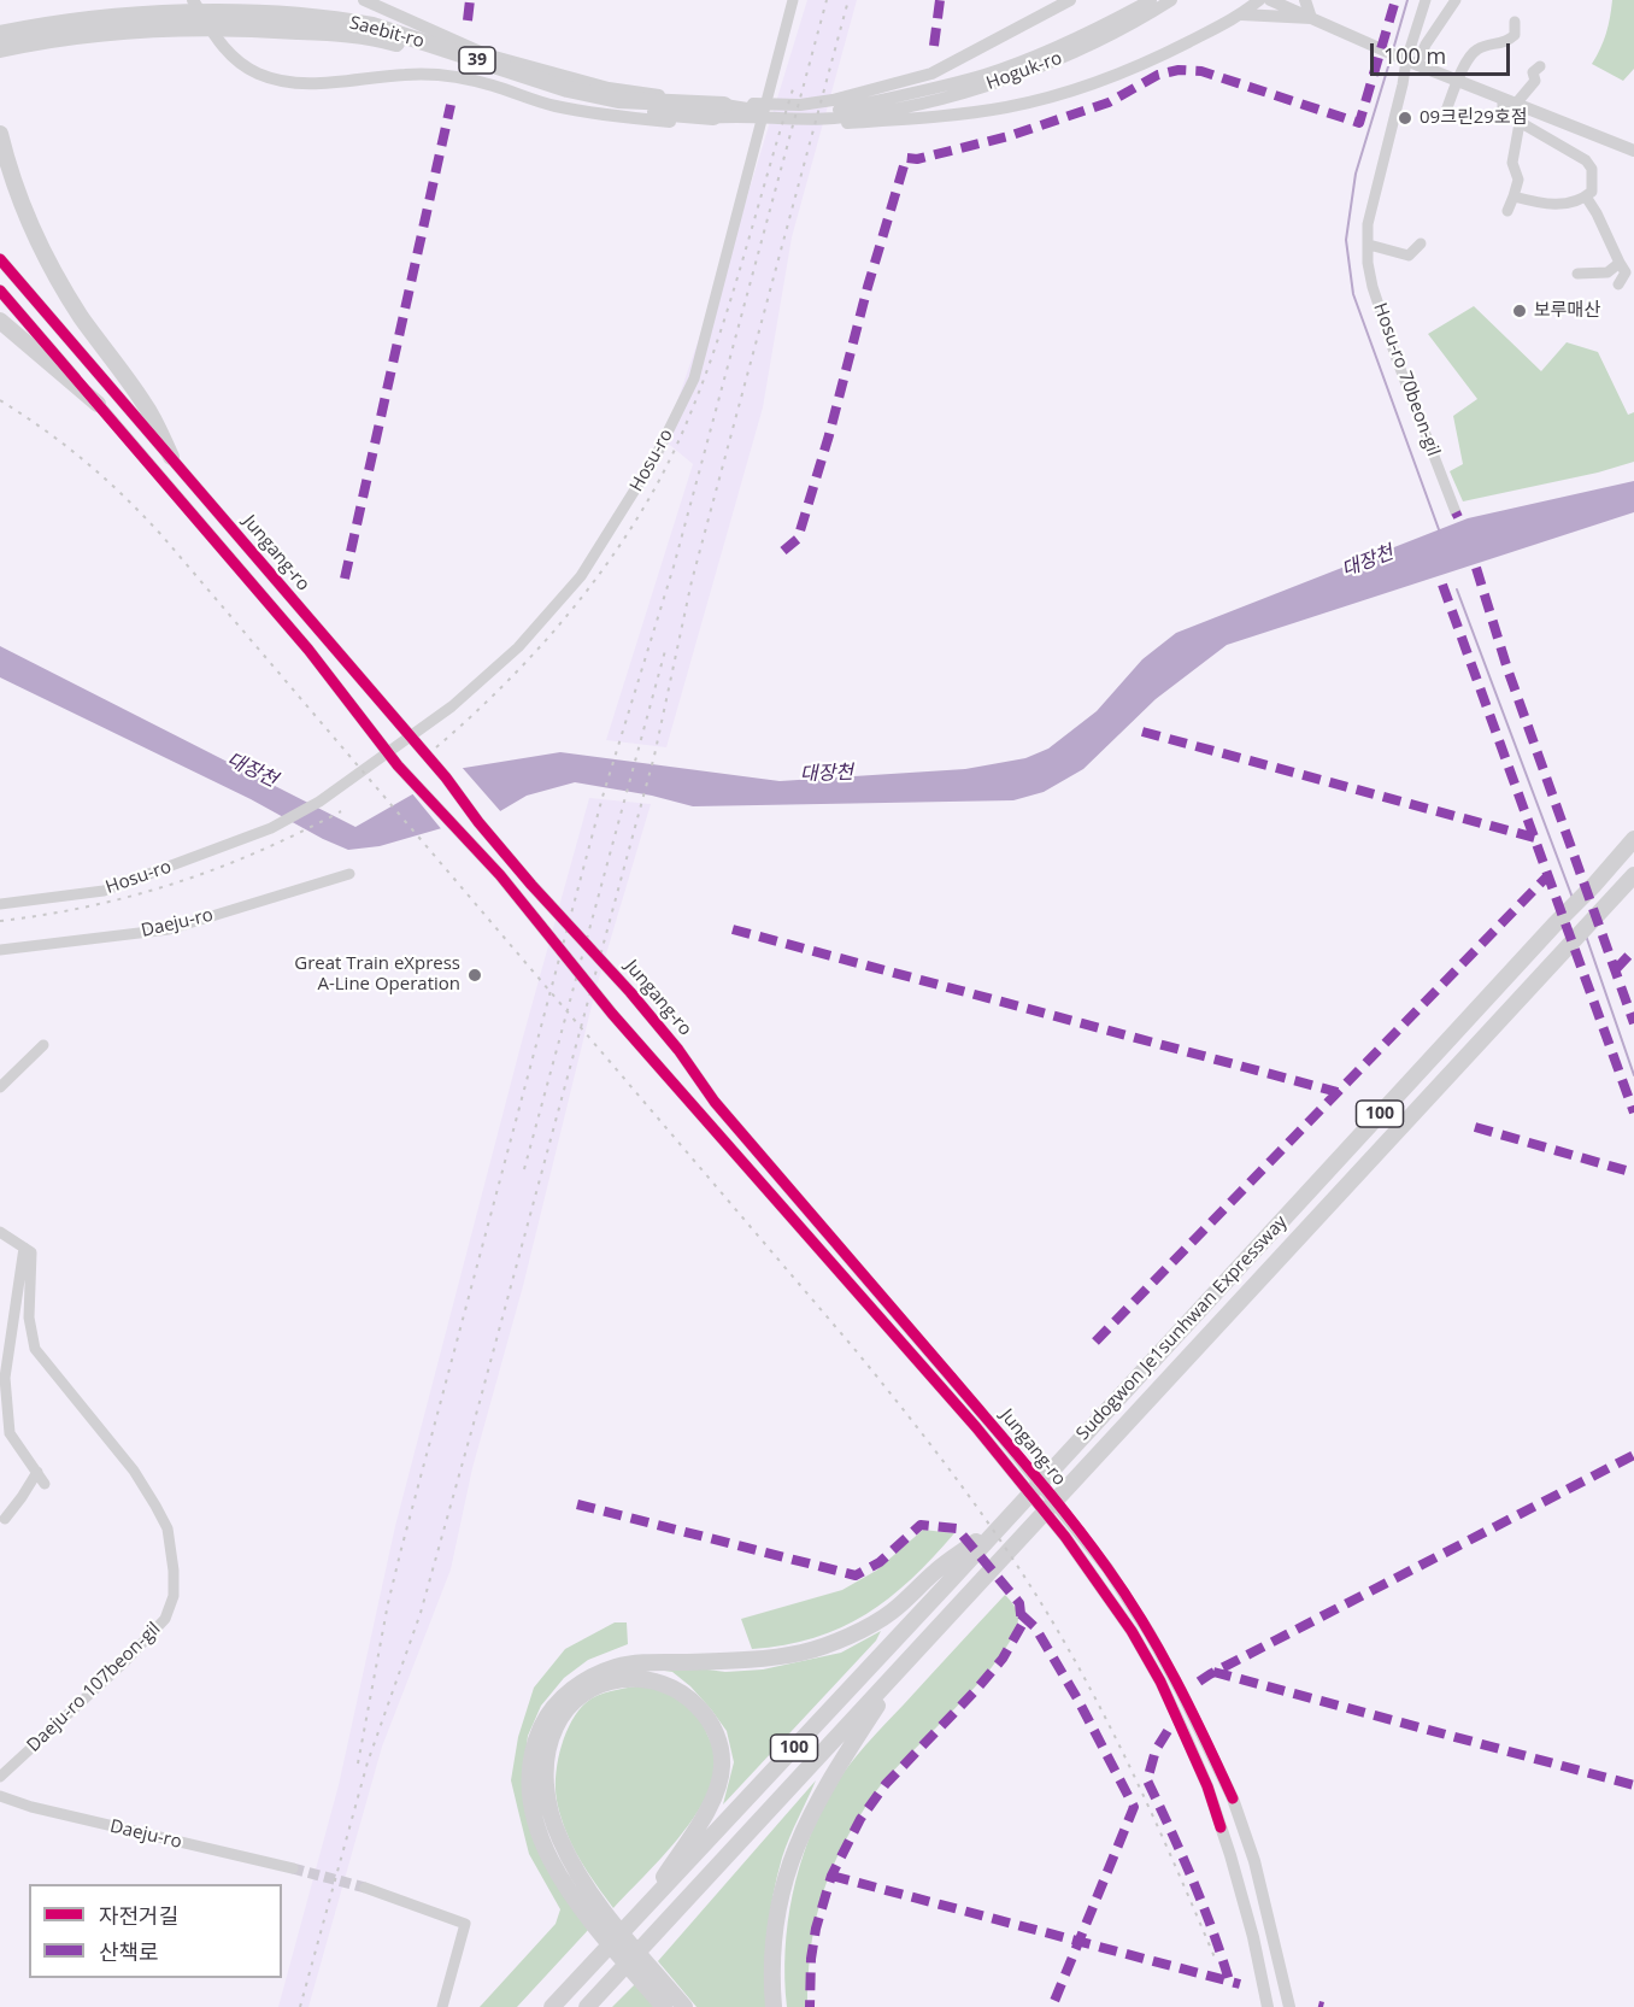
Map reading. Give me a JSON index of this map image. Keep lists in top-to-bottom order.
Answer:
{
  "streets": {
    "highway": [
      "Saebit-ro",
      "39",
      "100",
      "Sudogwon Je1sunhwan Expressway"
    ],
    "main road": ["Hoguk-ro", "Jungang-ro"],
    "street": [
      "Hosu-ro 70beon-gil",
      "Hosu-ro",
      "Daeju-ro",
      "Daeju-ro 107beon-gil"
    ]
  },
  "crossings": [
    ["Saebit-ro", "39"],
    ["39", "Hoguk-ro"],
    ["100", "Sudogwon Je1sunhwan Expressway"]
  ],
  "water": ["대장천"],
  "places": ["09크린29호점", "보루매산", "Great Train eXpress A-Line Operation"],
  "legend": ["자전거길", "산책로"],
  "scale_bar": "100 m"
}
